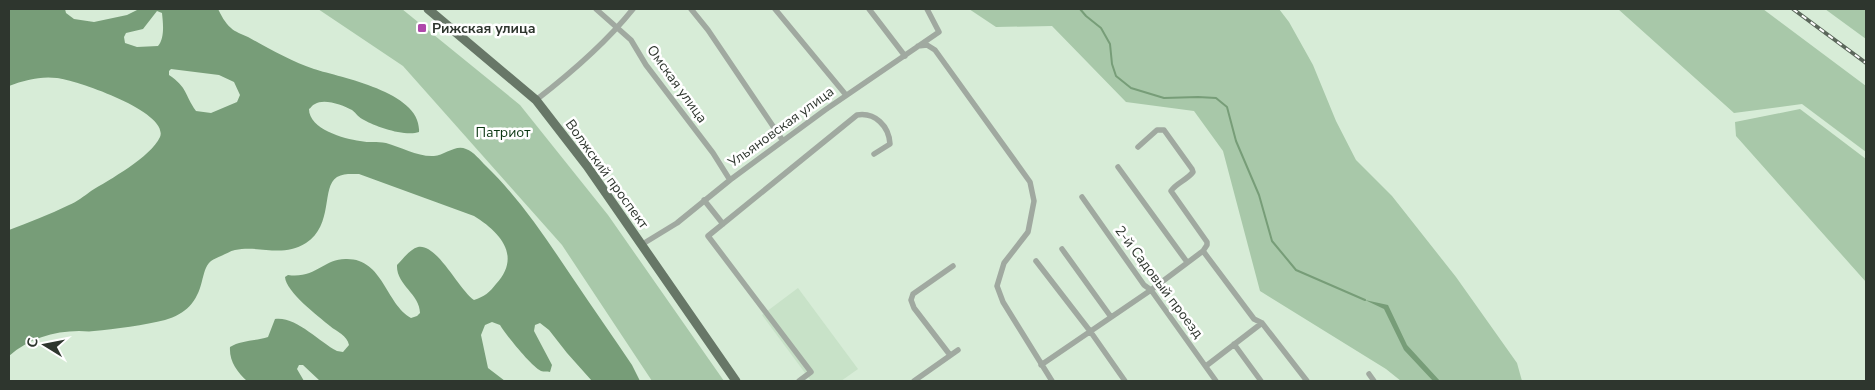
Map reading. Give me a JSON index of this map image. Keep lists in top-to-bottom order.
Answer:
{
  "streets": {
    "main road": ["Волжский проспект"],
    "street": ["Омская улица", "Ульяновская улица", "2-й Садовый проезд"]
  },
  "crossings": [
    ["Омская улица", "Ульяновская улица"],
    ["Ульяновская улица", "Волжский проспект"]
  ],
  "parks": ["Патриот"],
  "places": {
    "transit": ["Рижская улица"]
  },
  "north": "left"
}
